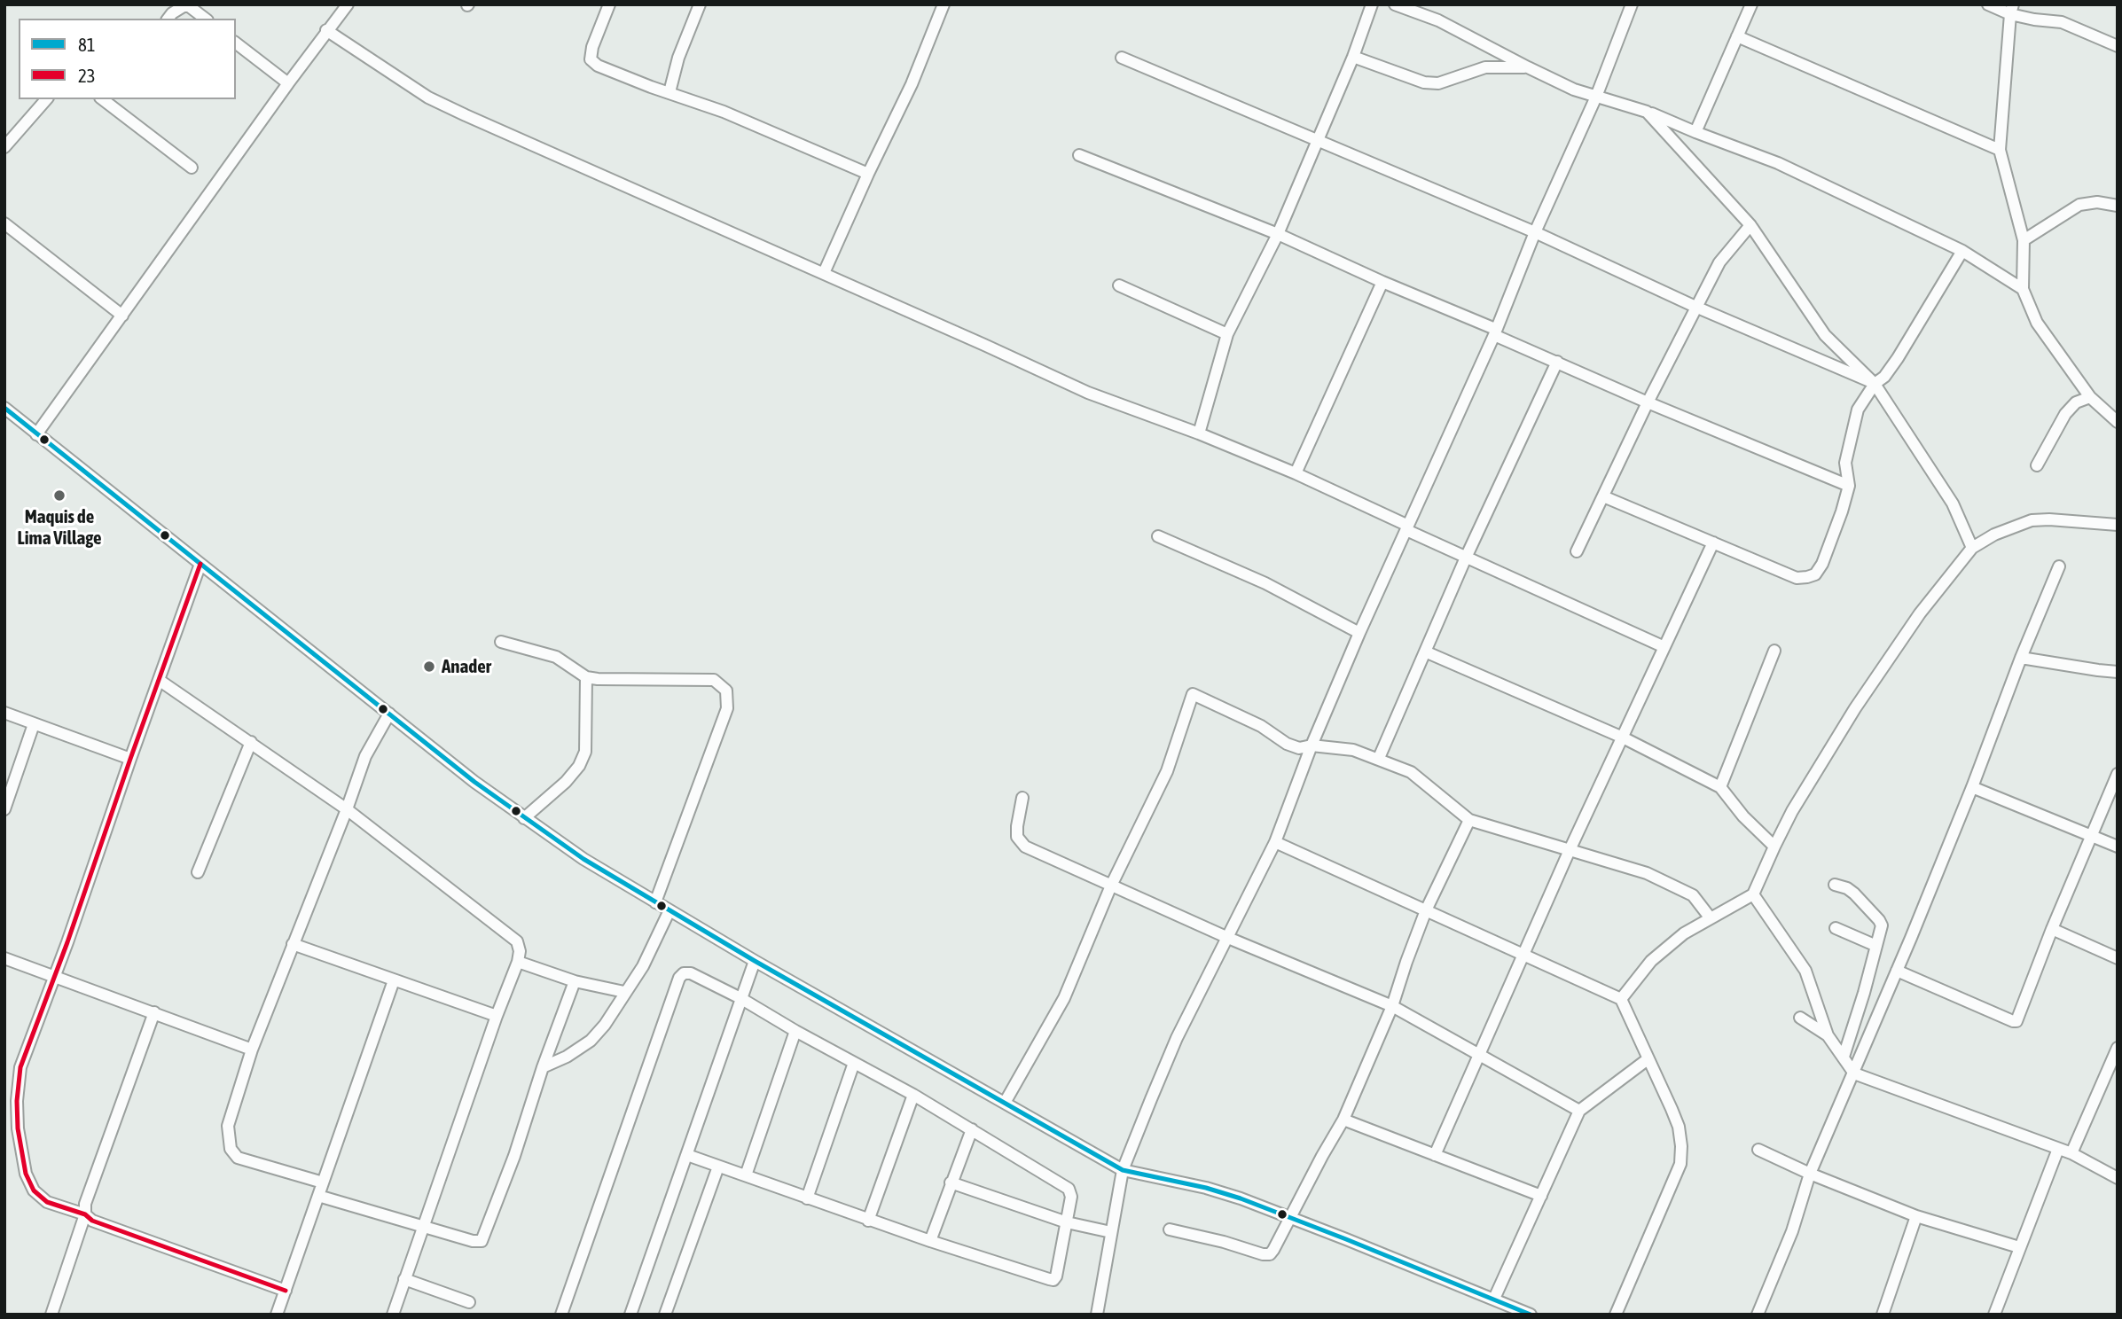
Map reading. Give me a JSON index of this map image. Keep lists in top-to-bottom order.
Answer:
{
  "places": ["Maquis de Lima Village", "Anader"],
  "lines": ["transit line 81", "transit line 23"],
  "legend": ["81", "23"]
}
